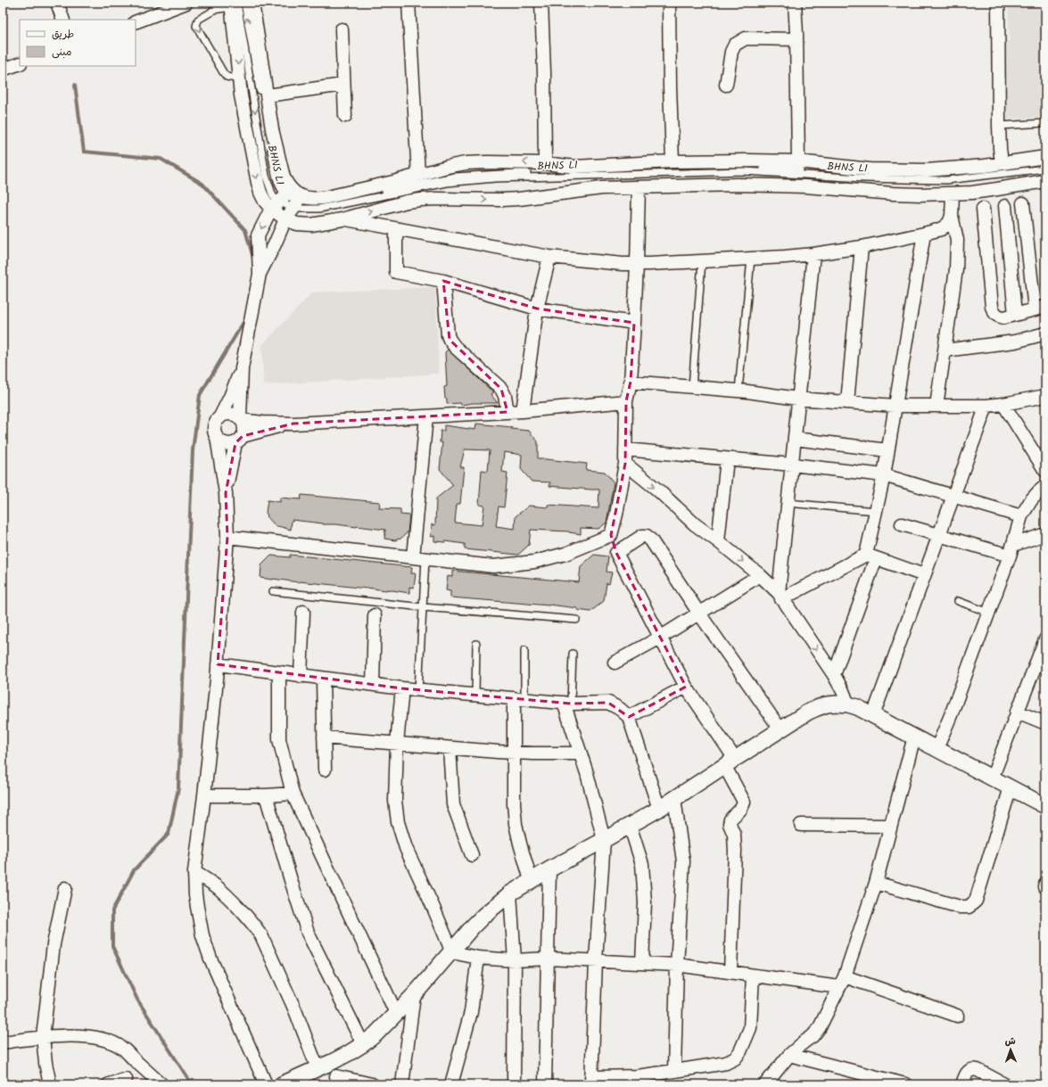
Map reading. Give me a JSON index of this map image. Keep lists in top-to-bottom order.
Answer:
{
  "streets": {
    "lane": ["BHNS L1"]
  },
  "legend": ["طريق", "مبنى"],
  "north": "top"
}
